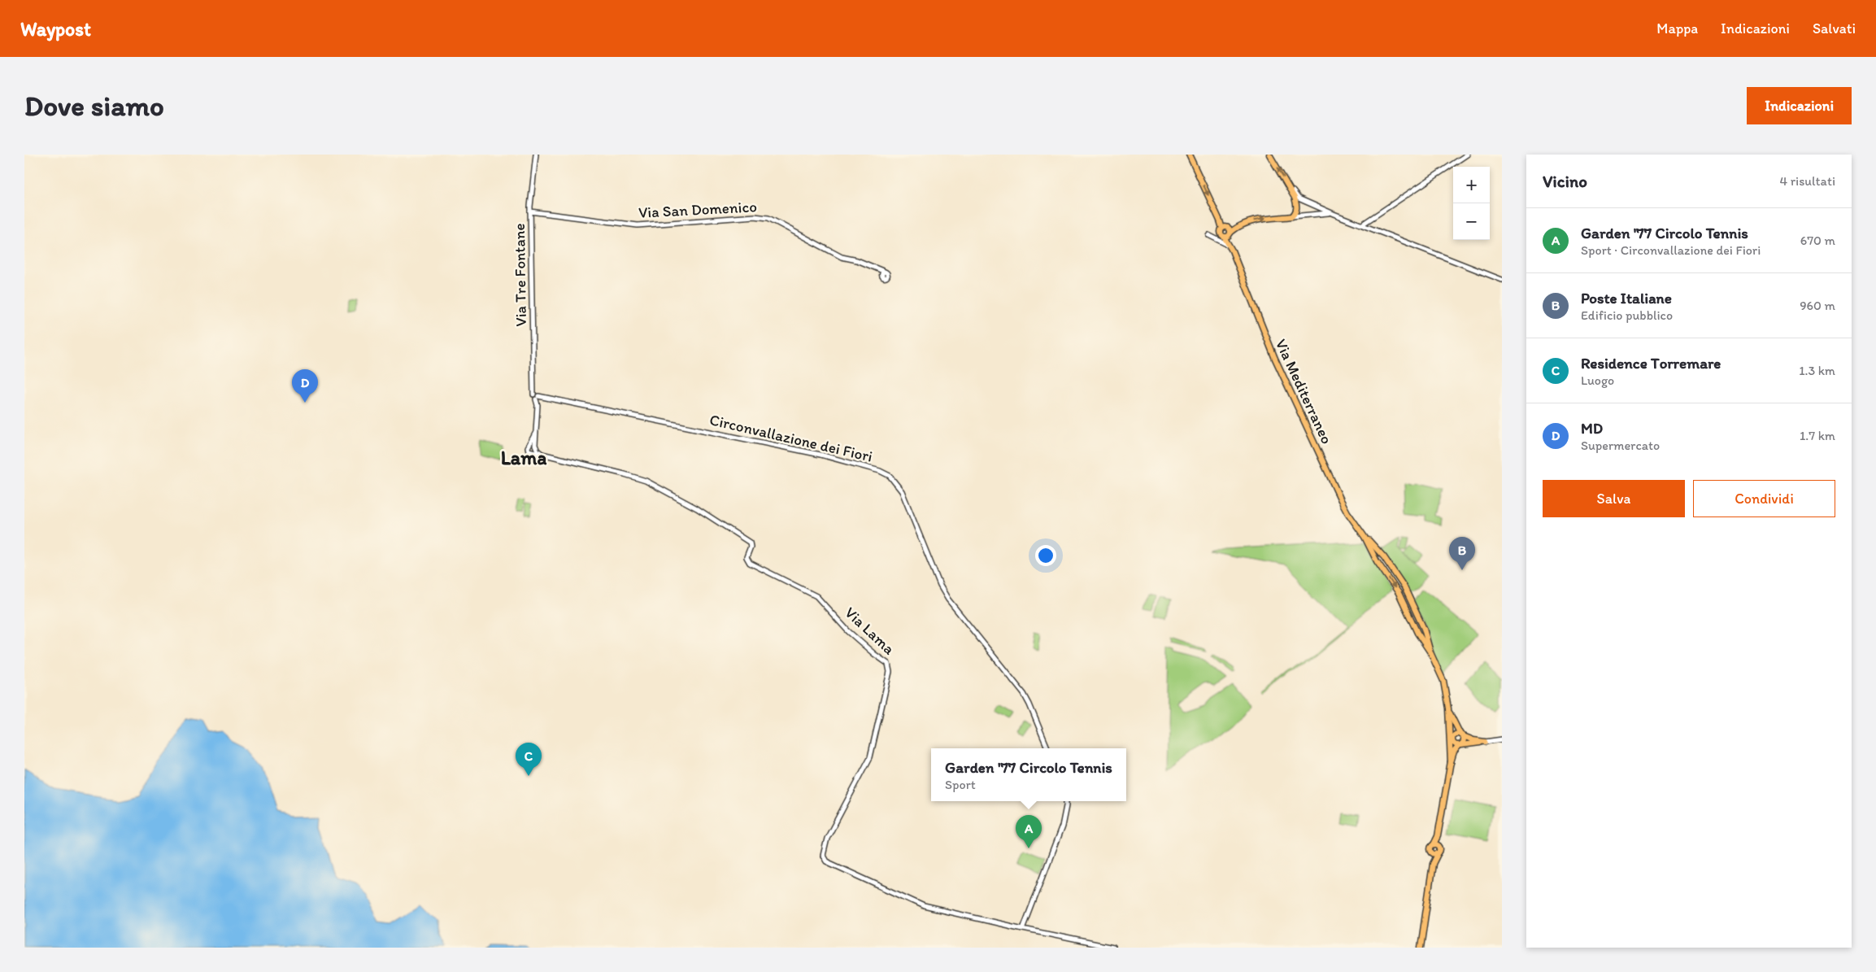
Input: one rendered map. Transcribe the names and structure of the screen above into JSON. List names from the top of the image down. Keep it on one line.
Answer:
{"streets":{"main road":["Via Mediterraneo"],"street":["Via San Domenico","Via Tre Fontane","Circonvallazione dei Fiori","Via Lama"]},"crossings":[["Via San Domenico","Via Tre Fontane"],["Via Tre Fontane","Circonvallazione dei Fiori"]],"districts":["Lama"],"page":{"header":"Waypost","nav":["Mappa","Indicazioni","Salvati"],"buttons":["Indicazioni",["Salva","Condividi"]],"title":"Dove siamo","heading":["Vicino","4 risultati"],"map_buttons":["+","−"],"list":[{"mark":"A","name":"Garden '77 Circolo Tennis","note":"Sport · Circonvallazione dei Fiori","value":"670 m"},{"mark":"B","name":"Poste Italiane","note":"Edificio pubblico","value":"960 m"},{"mark":"C","name":"Residence Torremare","note":"Luogo","value":"1.3 km"},{"mark":"D","name":"MD","note":"Supermercato","value":"1.7 km"}],"pins":["D","B","C","A"],"popup":["Garden '77 Circolo Tennis","Sport"]}}
